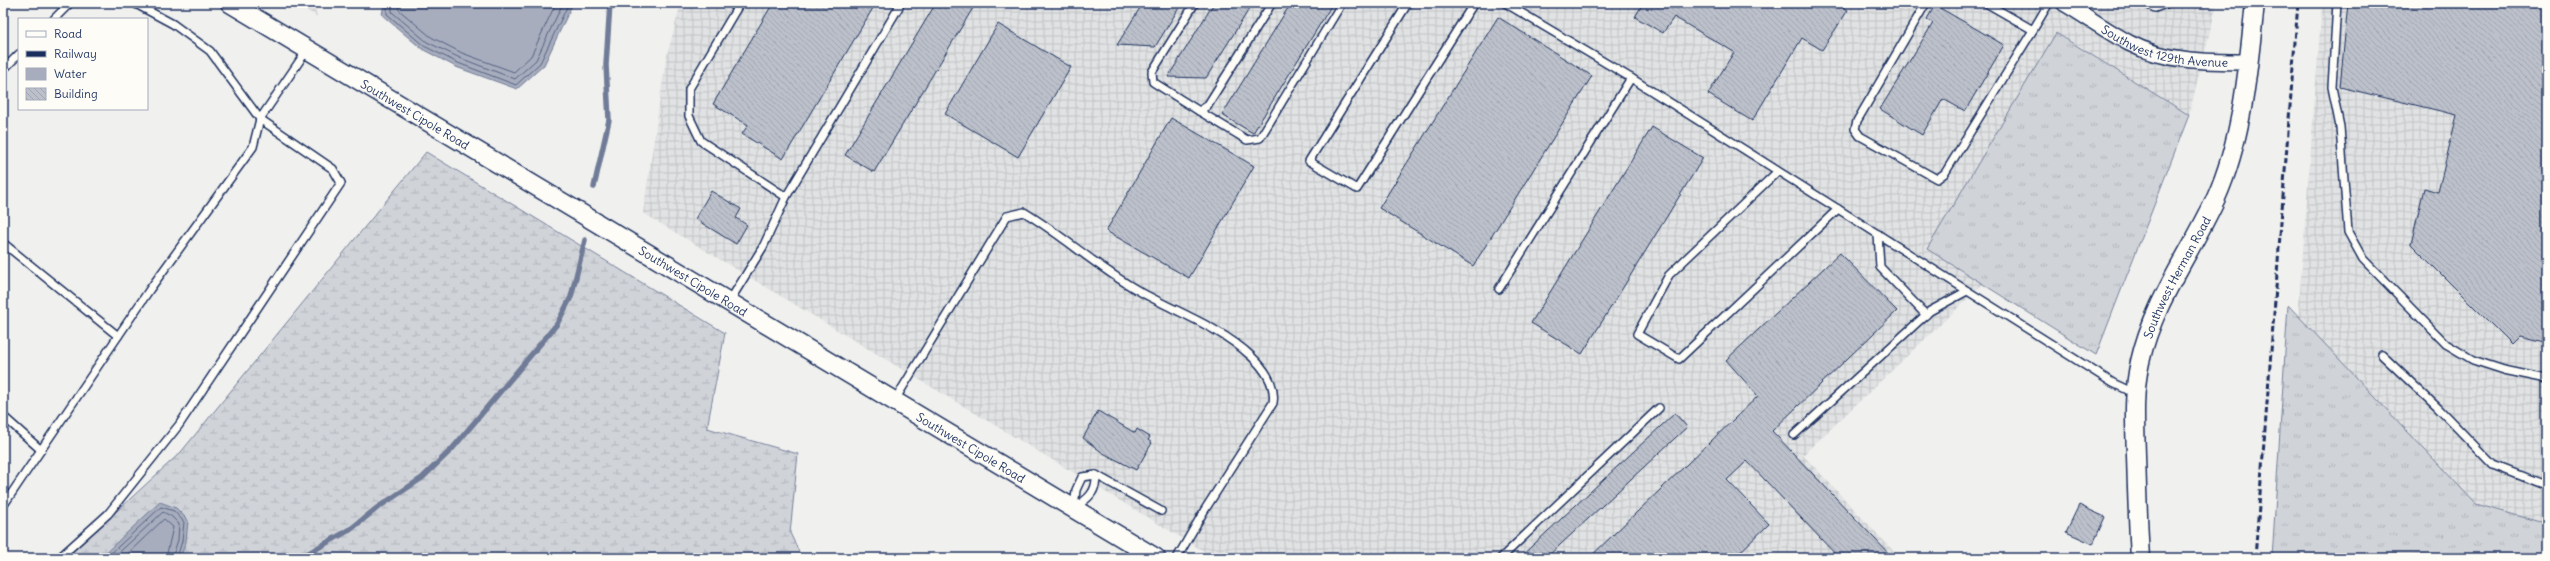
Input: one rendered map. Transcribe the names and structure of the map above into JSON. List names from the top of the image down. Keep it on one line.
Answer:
{"streets":{"street":["Southwest 129th Avenue","Southwest Cipole Road","Southwest Herman Road"]},"crossings":[["Southwest 129th Avenue","Southwest Herman Road"]],"legend":["Road","Railway","Water","Building"]}
